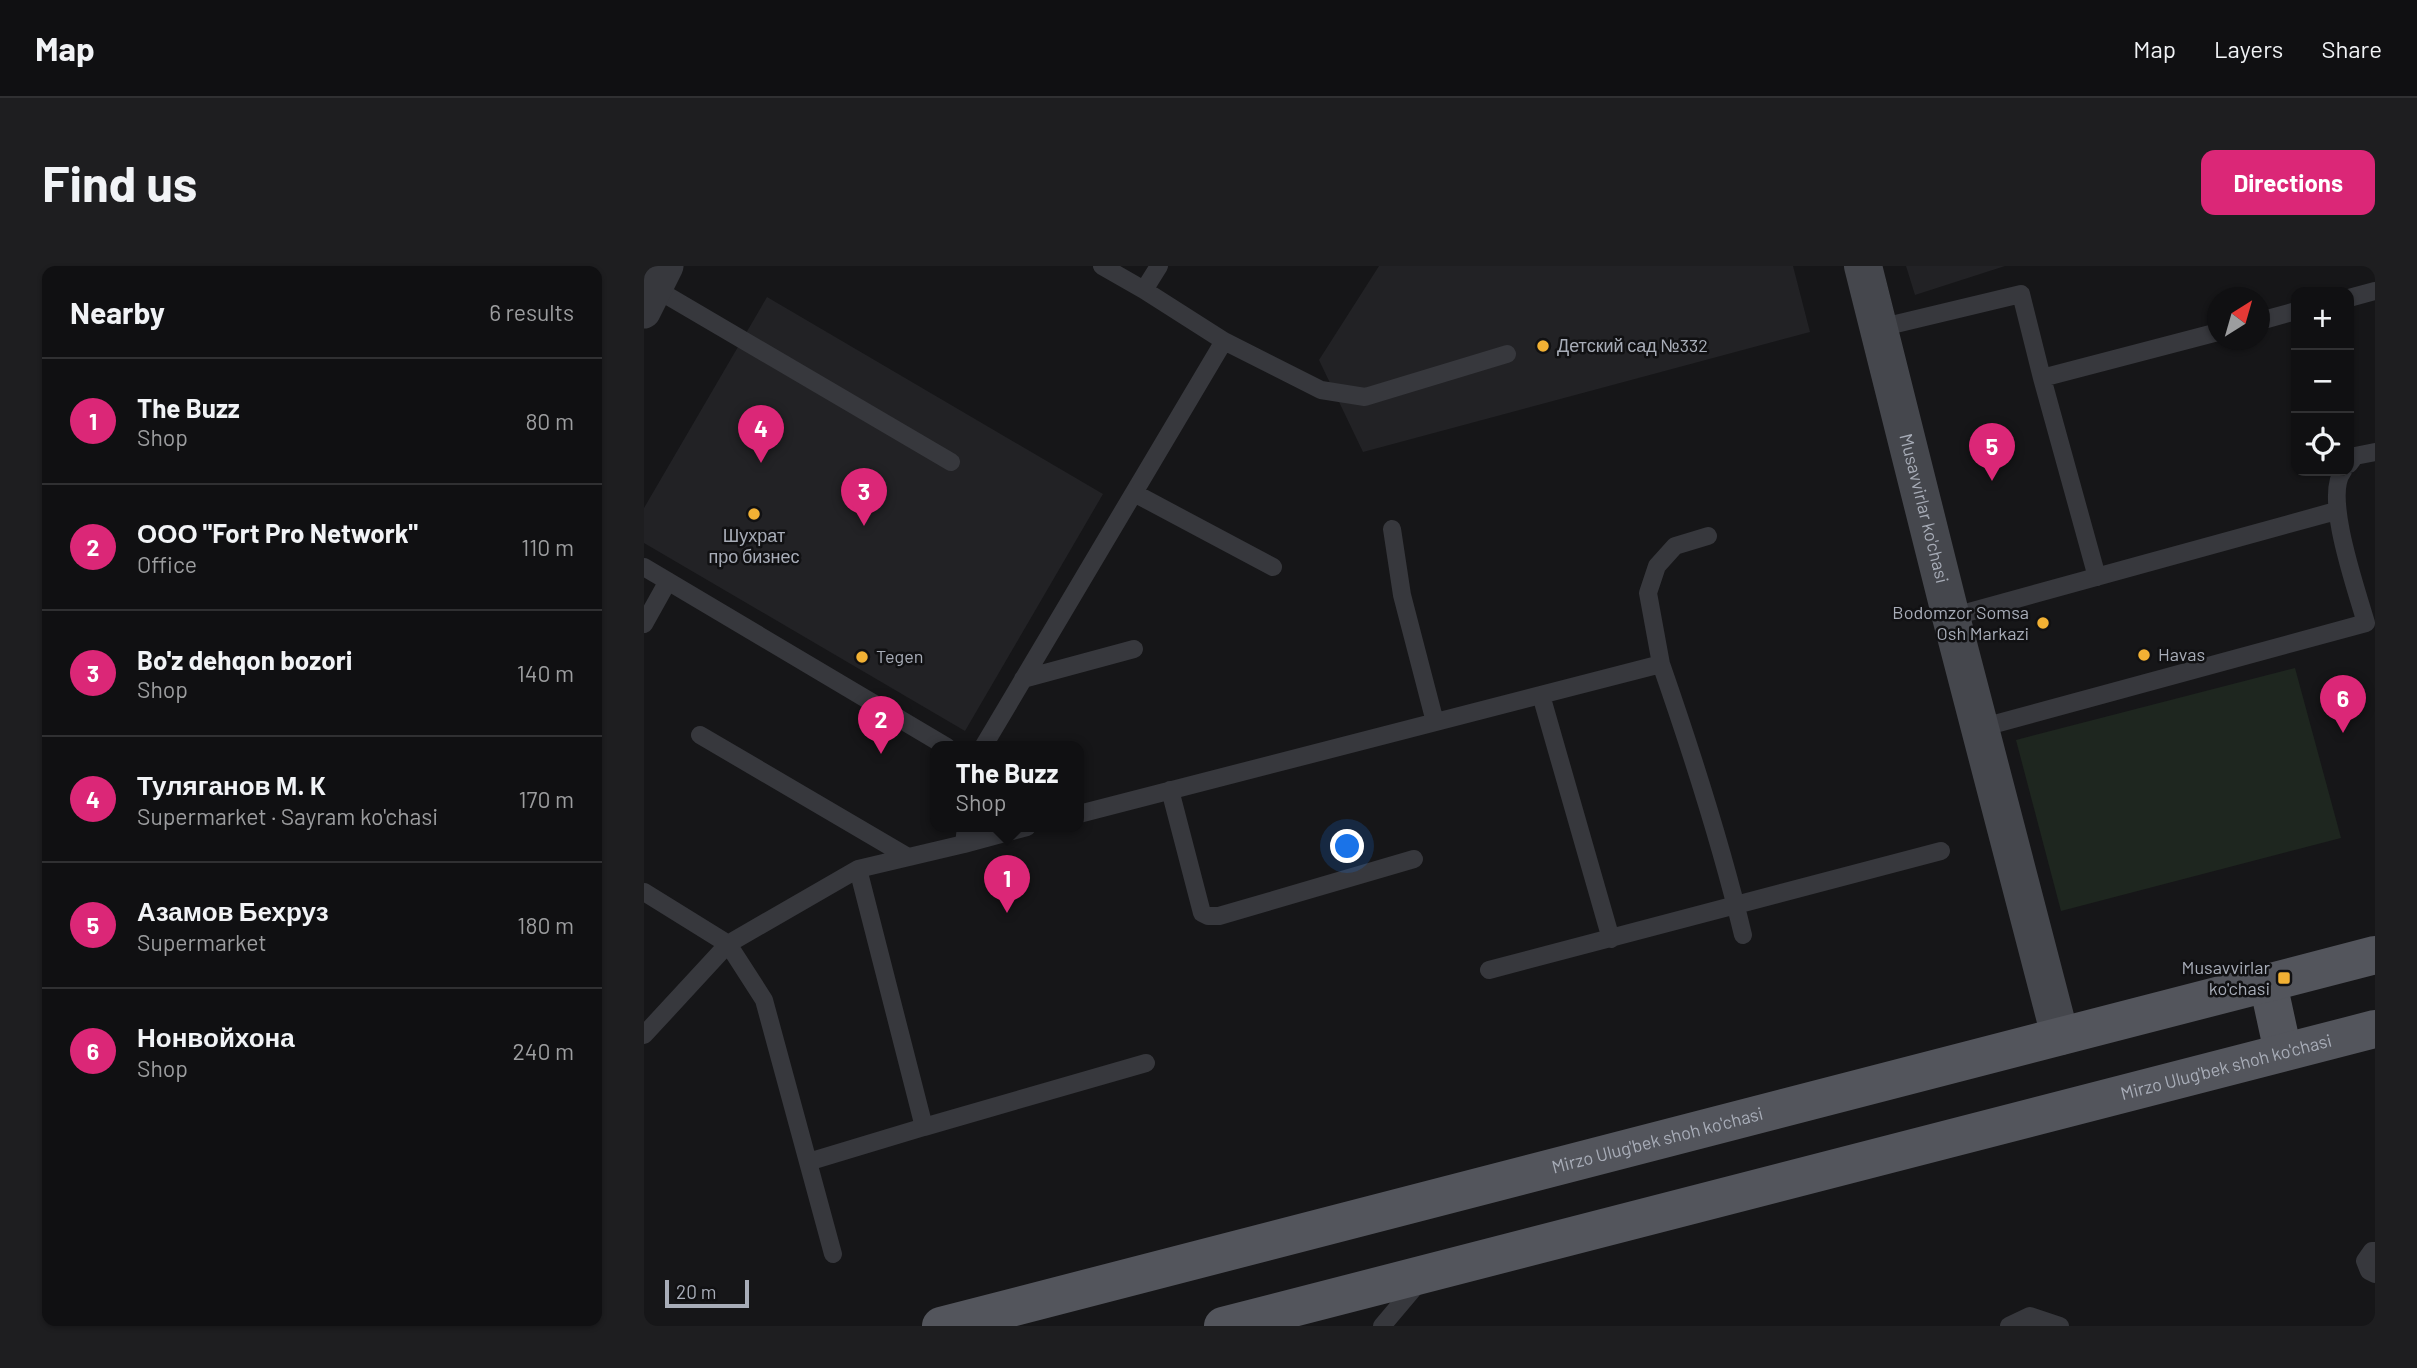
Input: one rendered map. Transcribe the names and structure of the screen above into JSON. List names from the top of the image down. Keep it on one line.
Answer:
{"streets":{"main road":["Mirzo Ulug'bek shoh ko'chasi"],"street":["Musavvirlar ko'chasi"]},"crossings":[["Musavvirlar ko'chasi","Mirzo Ulug'bek shoh ko'chasi"]],"places":{"other":["Детский сад №332","Шухрат про бизнес","Bodomzor Somsa Osh Markazi","Havas","Tegen"],"transit":["Musavvirlar ko'chasi"]},"scale_bar":"20 m","north":"top right","page":{"header":"Map","nav":["Map","Layers","Share"],"buttons":"Directions","title":"Find us","heading":["Nearby","6 results"],"map_buttons":["+","−"],"list":[{"mark":"1","name":"The Buzz","note":"Shop","value":"80 m"},{"mark":"2","name":"ООО \"Fort Pro Network\"","note":"Office","value":"110 m"},{"mark":"3","name":"Bo'z dehqon bozori","note":"Shop","value":"140 m"},{"mark":"4","name":"Туляганов М. К","note":"Supermarket · Sayram ko'chasi","value":"170 m"},{"mark":"5","name":"Азамов Бехруз","note":"Supermarket","value":"180 m"},{"mark":"6","name":"Нонвойхона","note":"Shop","value":"240 m"}],"pins":["4","5","3","6","2","1"],"popup":["The Buzz","Shop"],"scale":"20 m"}}
